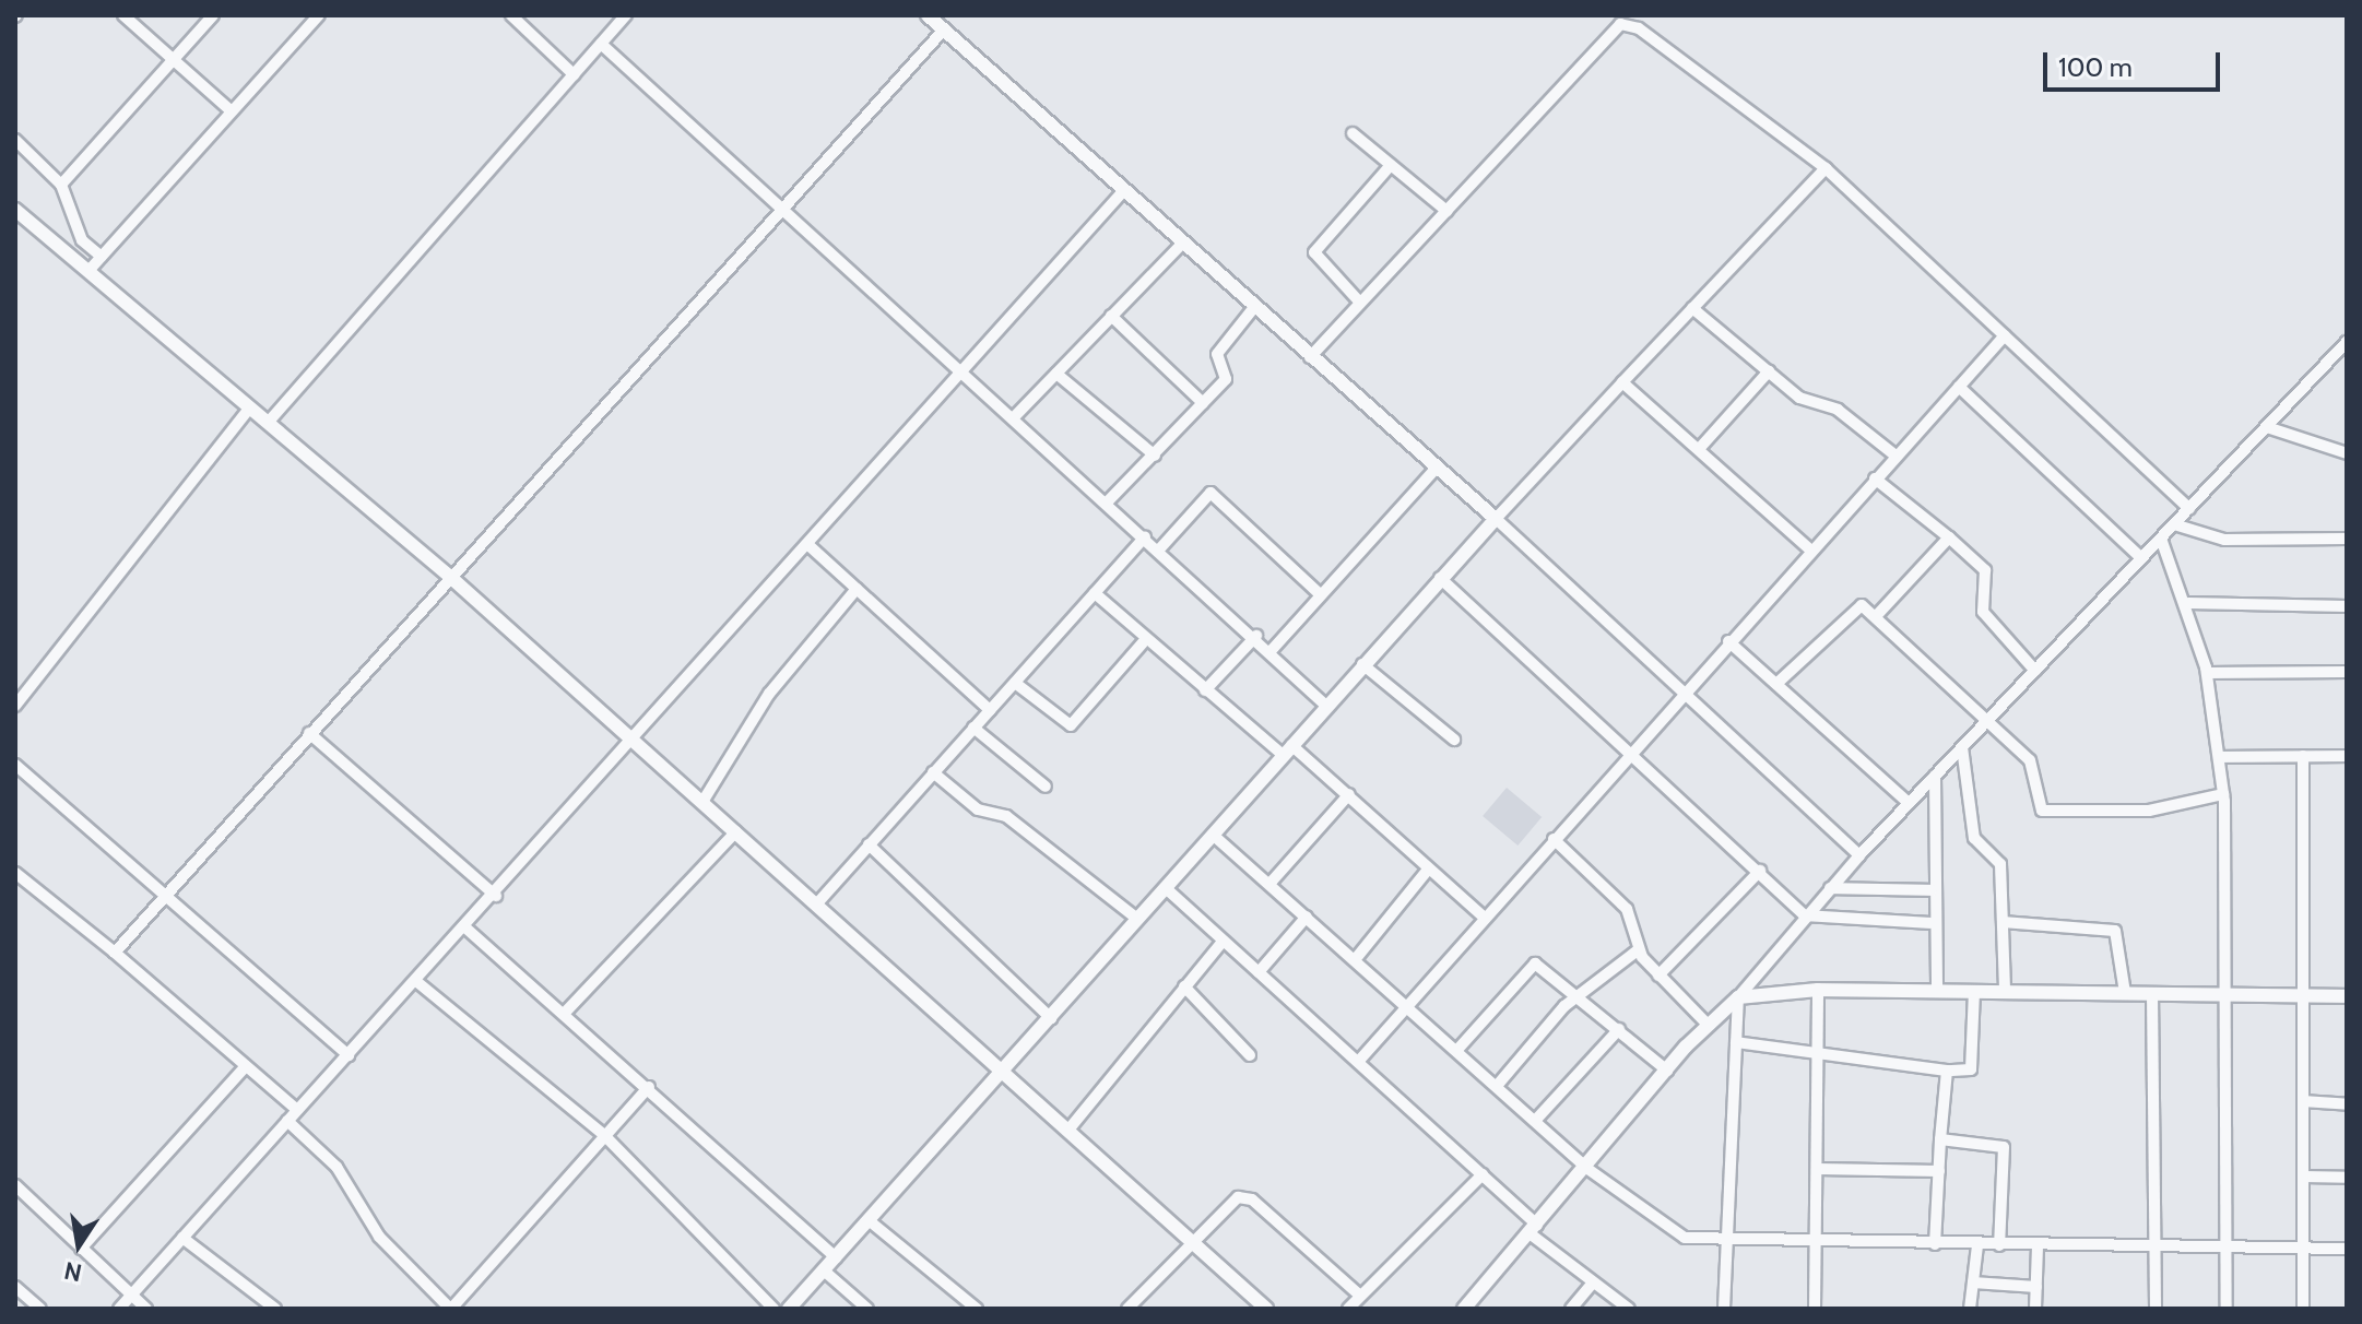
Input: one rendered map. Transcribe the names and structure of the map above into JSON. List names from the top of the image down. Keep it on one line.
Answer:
{"scale_bar":"100 m","north":"bottom"}
